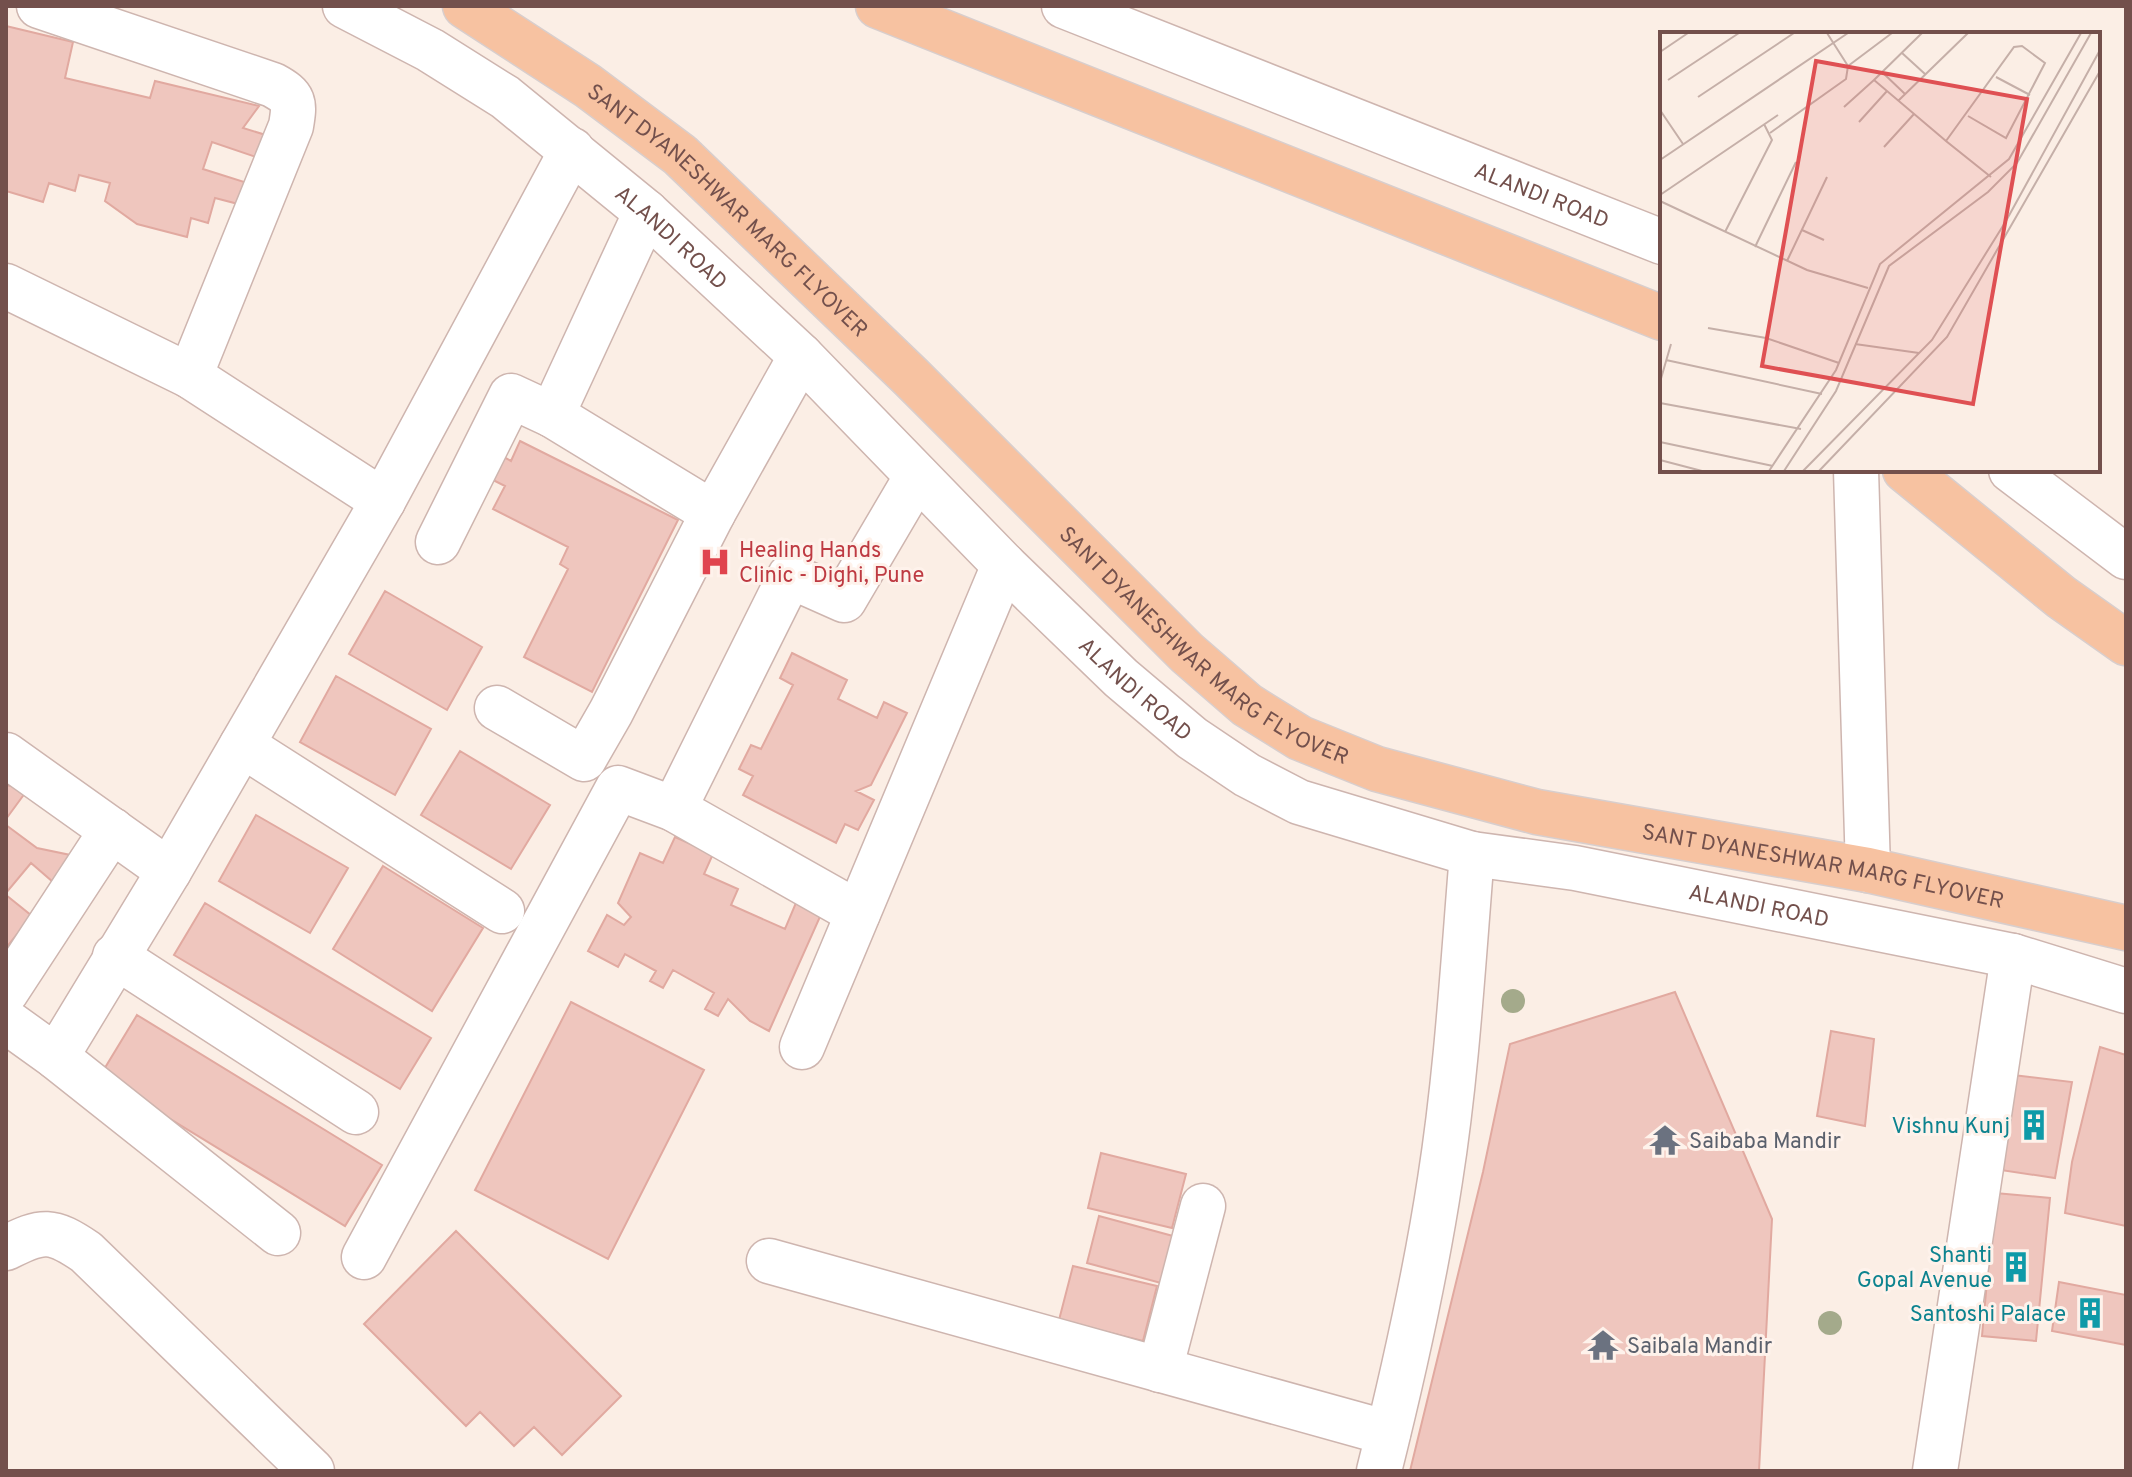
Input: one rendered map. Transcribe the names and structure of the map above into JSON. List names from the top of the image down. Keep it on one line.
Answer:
{"streets":{"main road":["SANT DYANESHWAR MARG FLYOVER"],"street":["ALANDI ROAD"]},"places":{"hospital":["Healing Hands Clinic - Dighi, Pune"],"building":["Vishnu Kunj","Shanti Gopal Avenue","Santoshi Palace"],"temple":["Saibaba Mandir","Saibala Mandir"]}}
